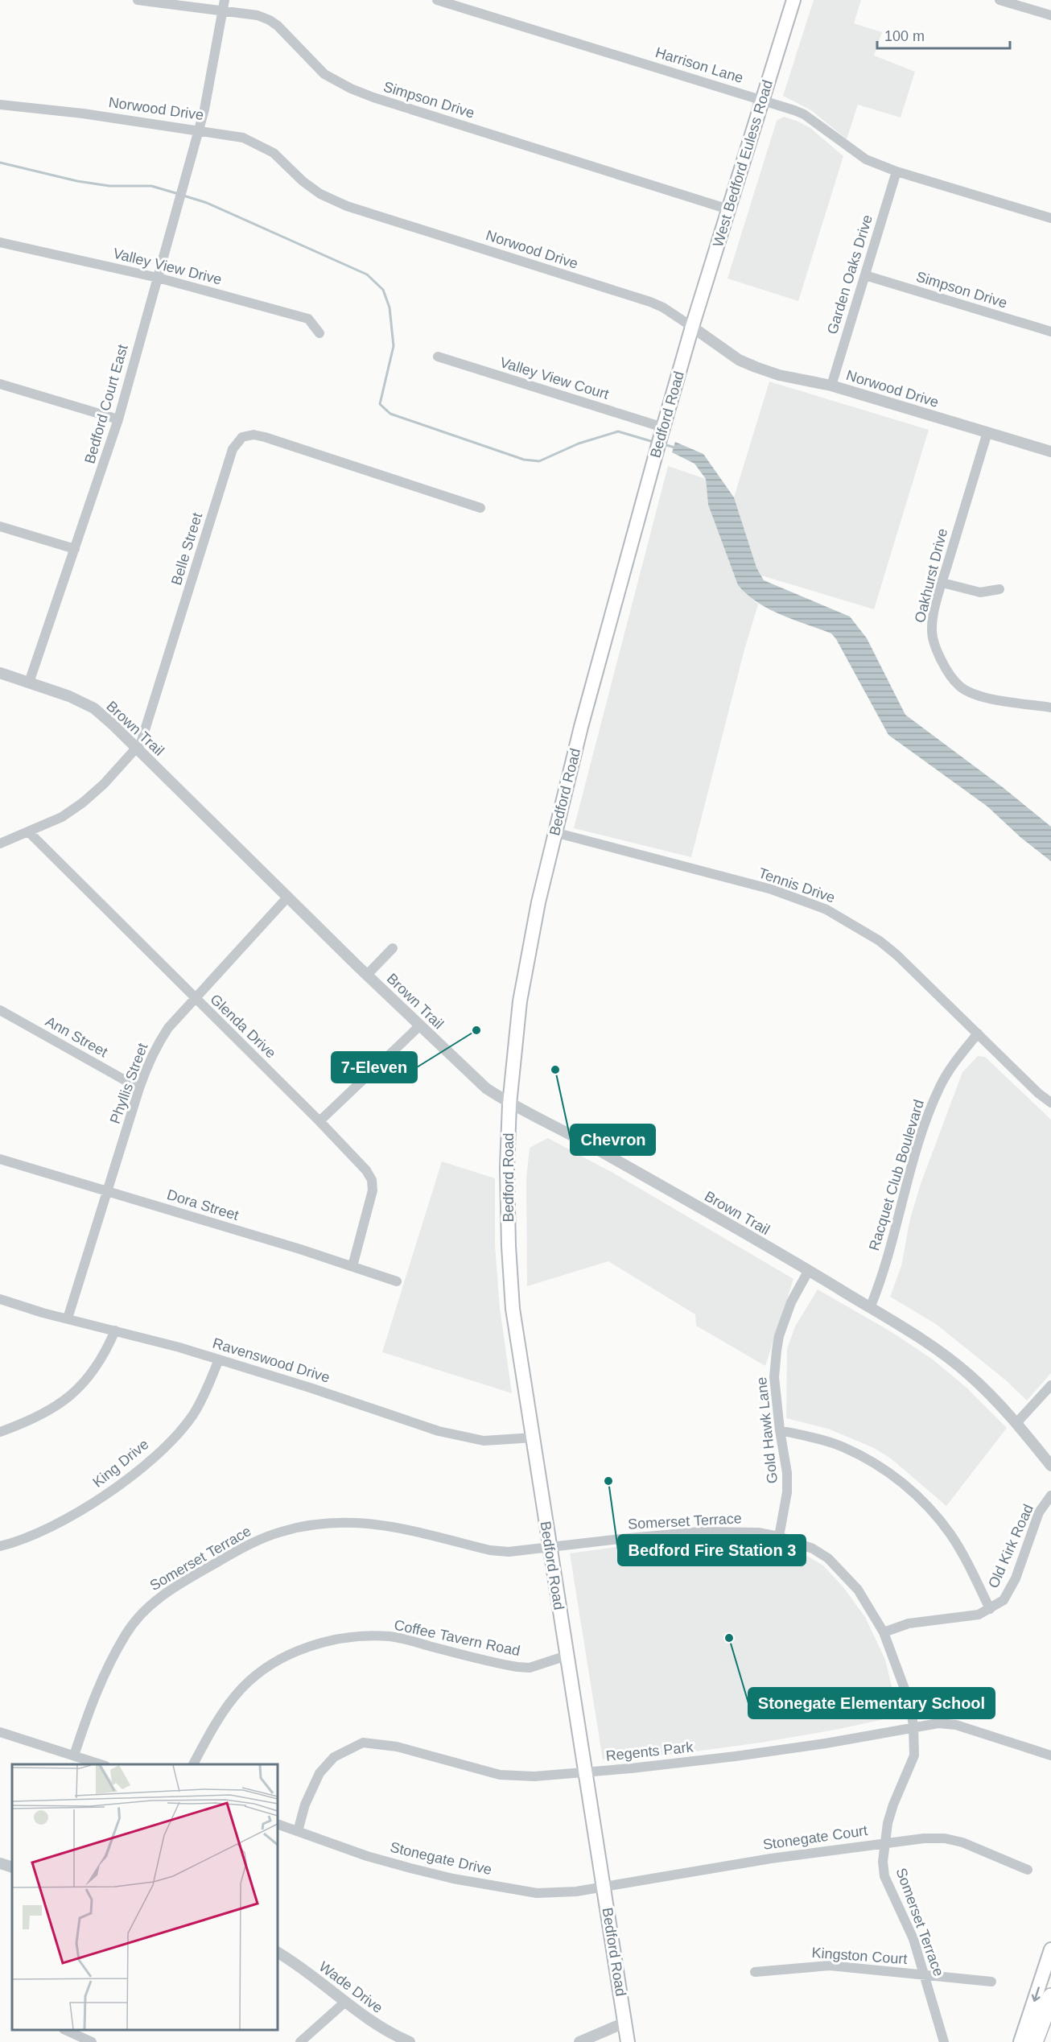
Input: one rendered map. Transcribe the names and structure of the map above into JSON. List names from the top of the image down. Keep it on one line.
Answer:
{"streets":{"main road":["West Bedford Euless Road","Bedford Road"],"street":["Harrison Lane","Simpson Drive","Norwood Drive","Valley View Drive","Garden Oaks Drive","Valley View Court","Bedford Court East","Belle Street","Oakhurst Drive","Brown Trail","Tennis Drive","Glenda Drive","Ann Street","Phyllis Street","Racquet Club Boulevard","Dora Street","Ravenswood Drive","Gold Hawk Lane","King Drive","Somerset Terrace","Old Kirk Road","Coffee Tavern Road","Regents Park","Stonegate Court","Stonegate Drive","Kingston Court","Wade Drive"]},"crossings":[["Harrison Lane","West Bedford Euless Road"],["Harrison Lane","Garden Oaks Drive"],["Simpson Drive","West Bedford Euless Road"],["Simpson Drive","Garden Oaks Drive"],["Simpson Drive","Bedford Court East"],["Norwood Drive","West Bedford Euless Road"],["Norwood Drive","Garden Oaks Drive"],["Norwood Drive","Bedford Court East"],["Norwood Drive","Bedford Road"],["Norwood Drive","Oakhurst Drive"],["West Bedford Euless Road","Bedford Road"],["Valley View Drive","Bedford Court East"],["Valley View Court","Bedford Road"],["Bedford Court East","Brown Trail"],["Bedford Road","Brown Trail"],["Bedford Road","Tennis Drive"],["Bedford Road","Ravenswood Drive"],["Bedford Road","Somerset Terrace"],["Bedford Road","Coffee Tavern Road"],["Bedford Road","Regents Park"],["Bedford Road","Stonegate Court"],["Bedford Road","Stonegate Drive"],["Belle Street","Brown Trail"],["Belle Street","Glenda Drive"],["Brown Trail","Phyllis Street"],["Brown Trail","Racquet Club Boulevard"],["Brown Trail","Gold Hawk Lane"],["Tennis Drive","Racquet Club Boulevard"],["Glenda Drive","Phyllis Street"],["Glenda Drive","Dora Street"],["Ann Street","Phyllis Street"],["Phyllis Street","Dora Street"],["Phyllis Street","Ravenswood Drive"],["Ravenswood Drive","King Drive"],["Gold Hawk Lane","Somerset Terrace"],["Somerset Terrace","Old Kirk Road"],["Somerset Terrace","Regents Park"],["Somerset Terrace","Stonegate Court"],["Somerset Terrace","Kingston Court"],["Regents Park","Stonegate Drive"],["Stonegate Court","Stonegate Drive"]],"places":["7-Eleven","Chevron","Bedford Fire Station 3","Stonegate Elementary School"],"scale_bar":"100 m"}
